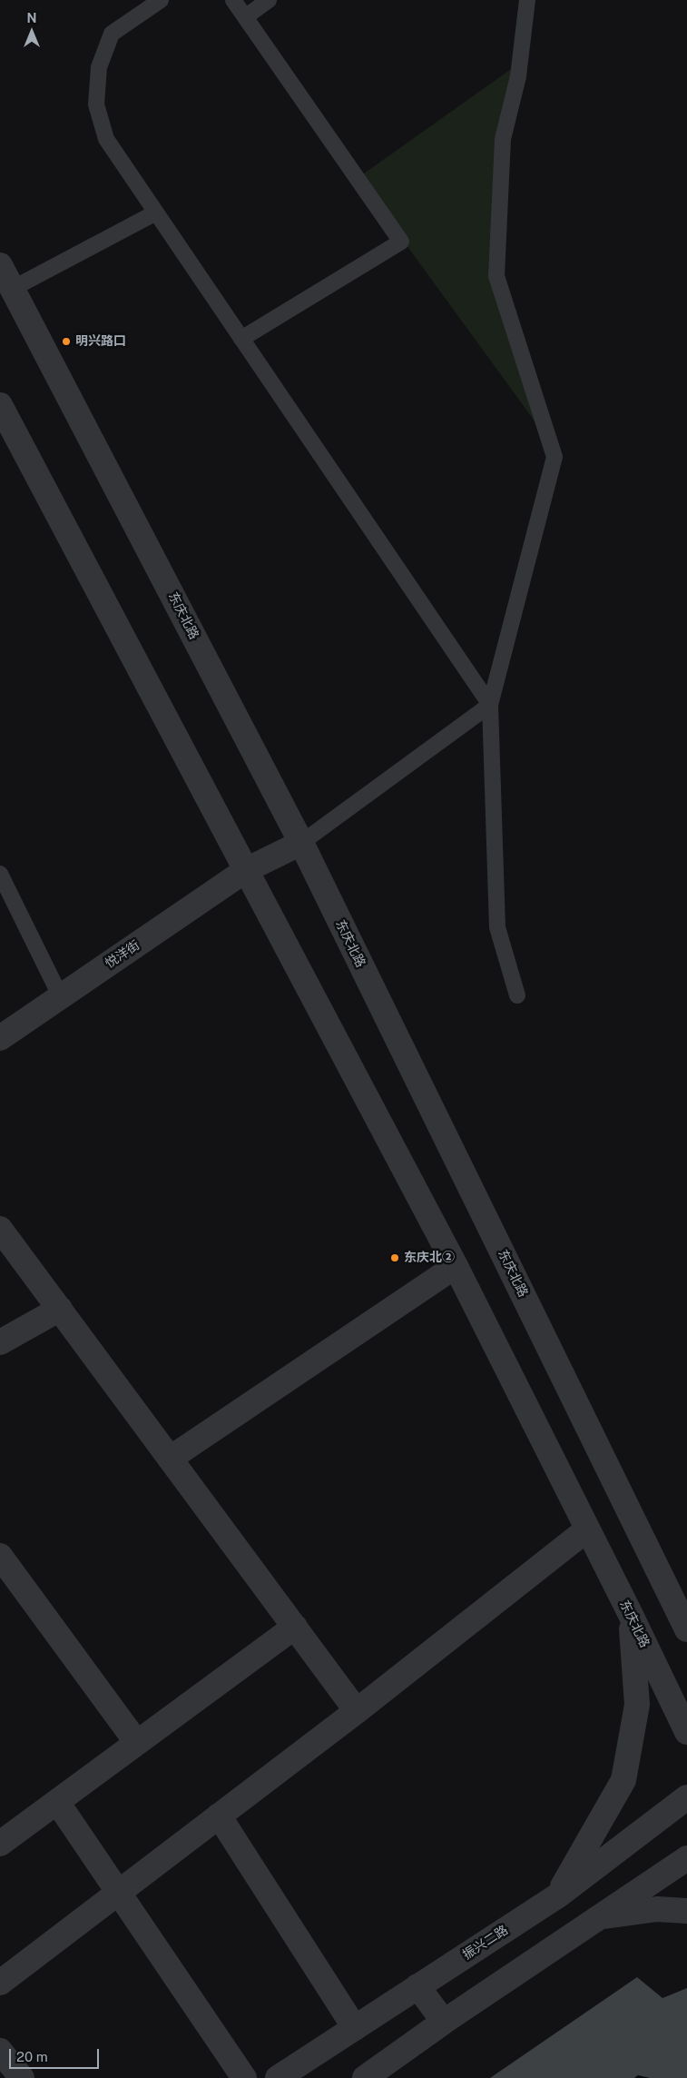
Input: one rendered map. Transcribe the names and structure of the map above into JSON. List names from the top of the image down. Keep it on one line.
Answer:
{"streets":{"street":["东庆北路","悦洋街","振兴二路"]},"crossings":[["东庆北路","悦洋街"]],"places":["明兴路口","东庆北②"],"scale_bar":"20 m","north":"top"}
